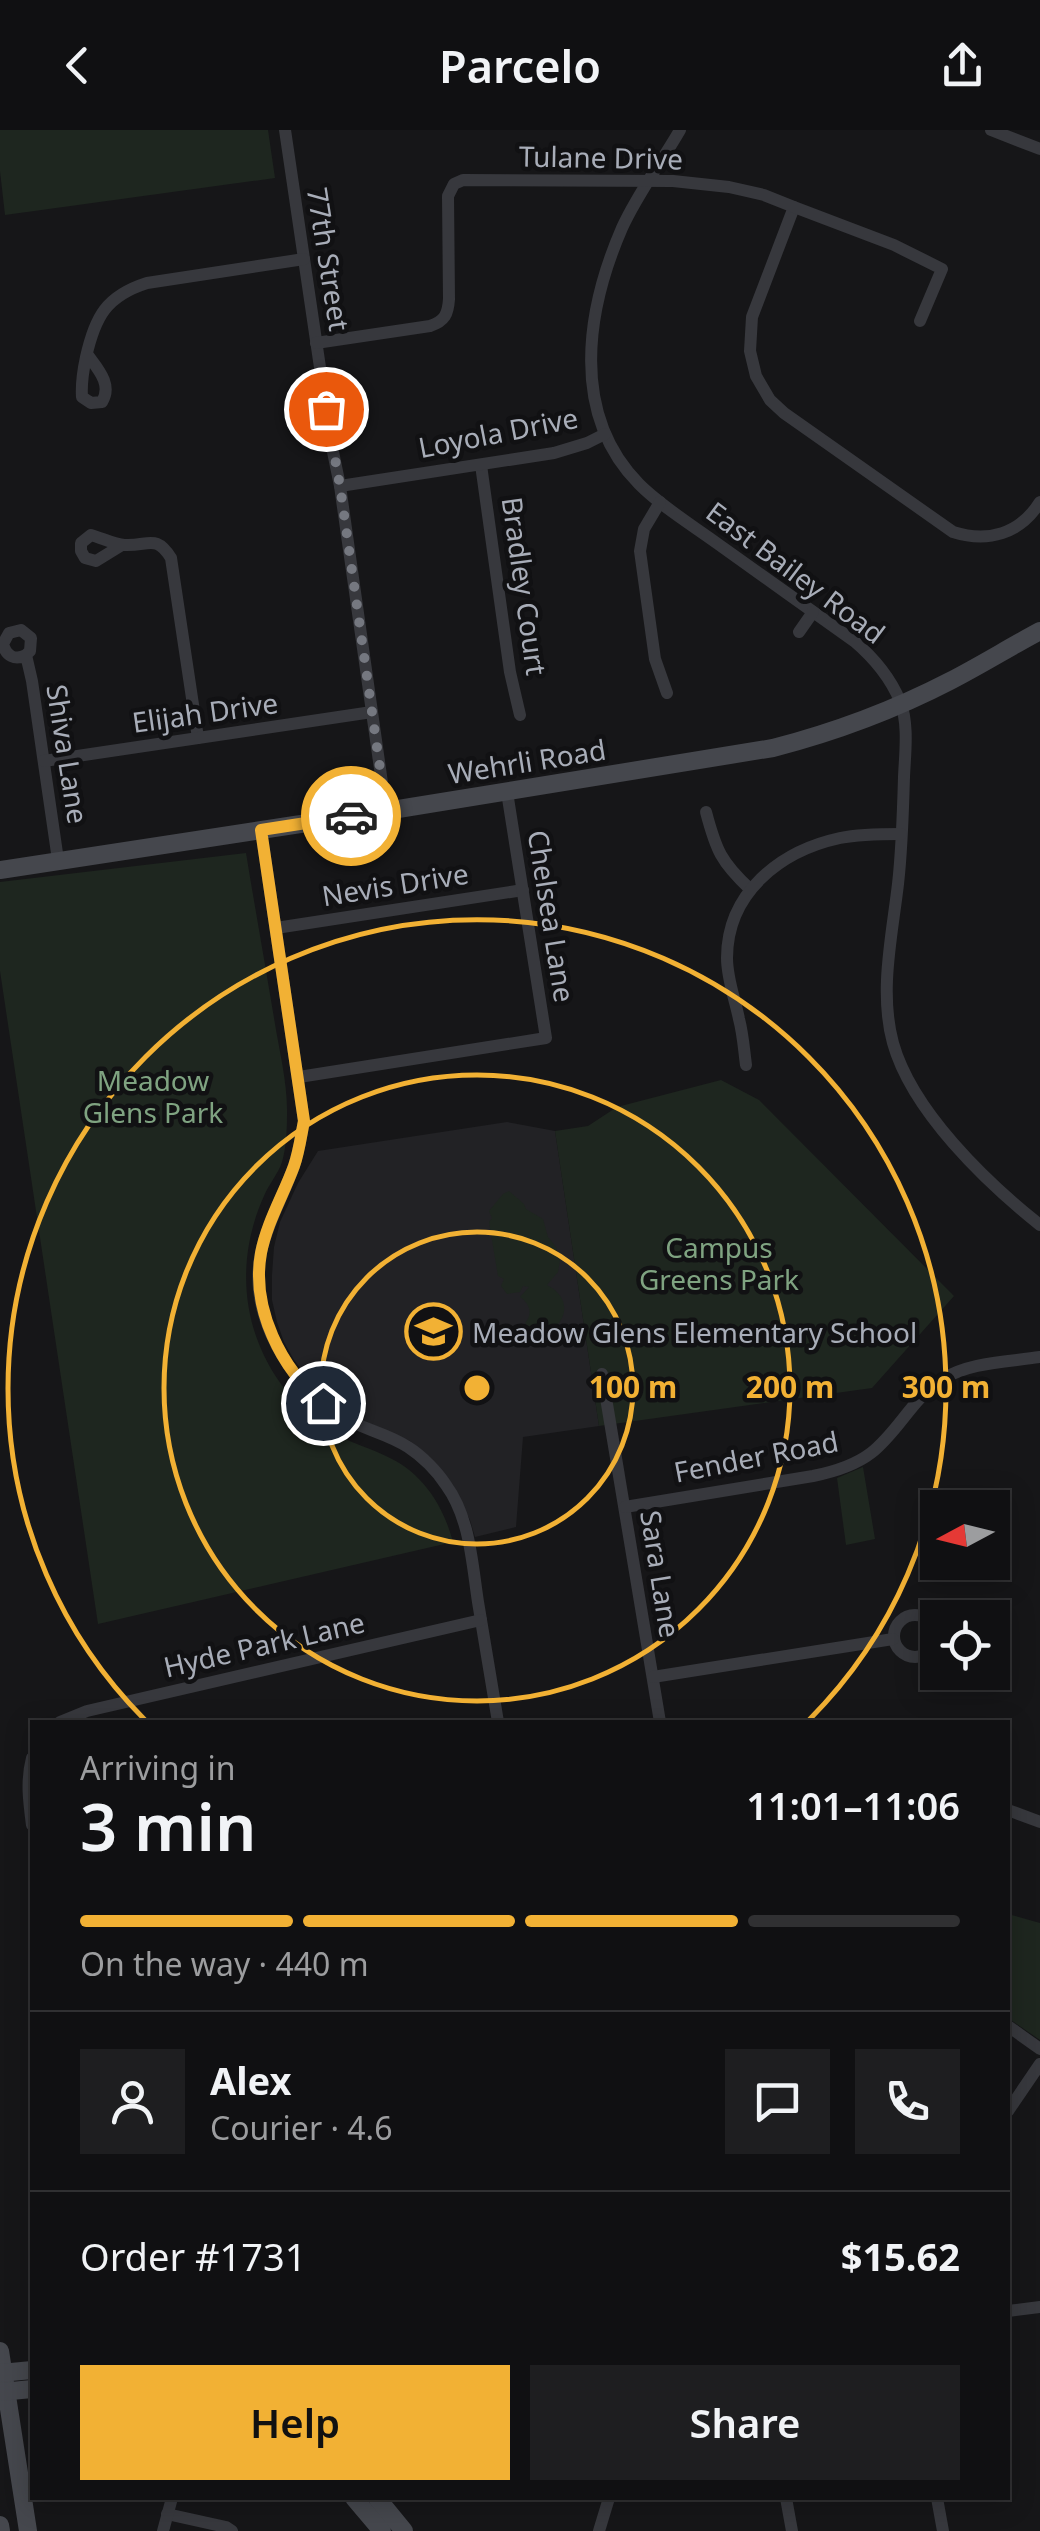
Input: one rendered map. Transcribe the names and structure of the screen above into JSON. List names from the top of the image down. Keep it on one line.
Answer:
{"streets":{"street":["Tulane Drive","77th Street","Loyola Drive","East Bailey Road","Bradley Court","Elijah Drive","Shiva Lane","Wehrli Road","Nevis Drive","Chelsea Lane","Fender Road","Sara Lane","Hyde Park Lane"]},"crossings":[["Tulane Drive","77th Street"],["Tulane Drive","East Bailey Road"],["77th Street","Loyola Drive"],["77th Street","Elijah Drive"],["77th Street","Wehrli Road"],["Loyola Drive","East Bailey Road"],["Loyola Drive","Bradley Court"],["East Bailey Road","Wehrli Road"],["Elijah Drive","Shiva Lane"],["Shiva Lane","Wehrli Road"],["Wehrli Road","Chelsea Lane"],["Nevis Drive","Chelsea Lane"],["Fender Road","Sara Lane"]],"parks":["Meadow Glens Park","Campus Greens Park"],"places":{"school or university":["Meadow Glens Elementary School"]},"north":"left","page":{"header":"Parcelo","heading":["3 min","Arriving in","11:01–11:06"],"panel":["Alex","Courier · 4.6","Order #1731","$15.62"],"bar":"On the way · 440 m","buttons":["Help","Share"]},"rings":["100 m","200 m","300 m"]}
